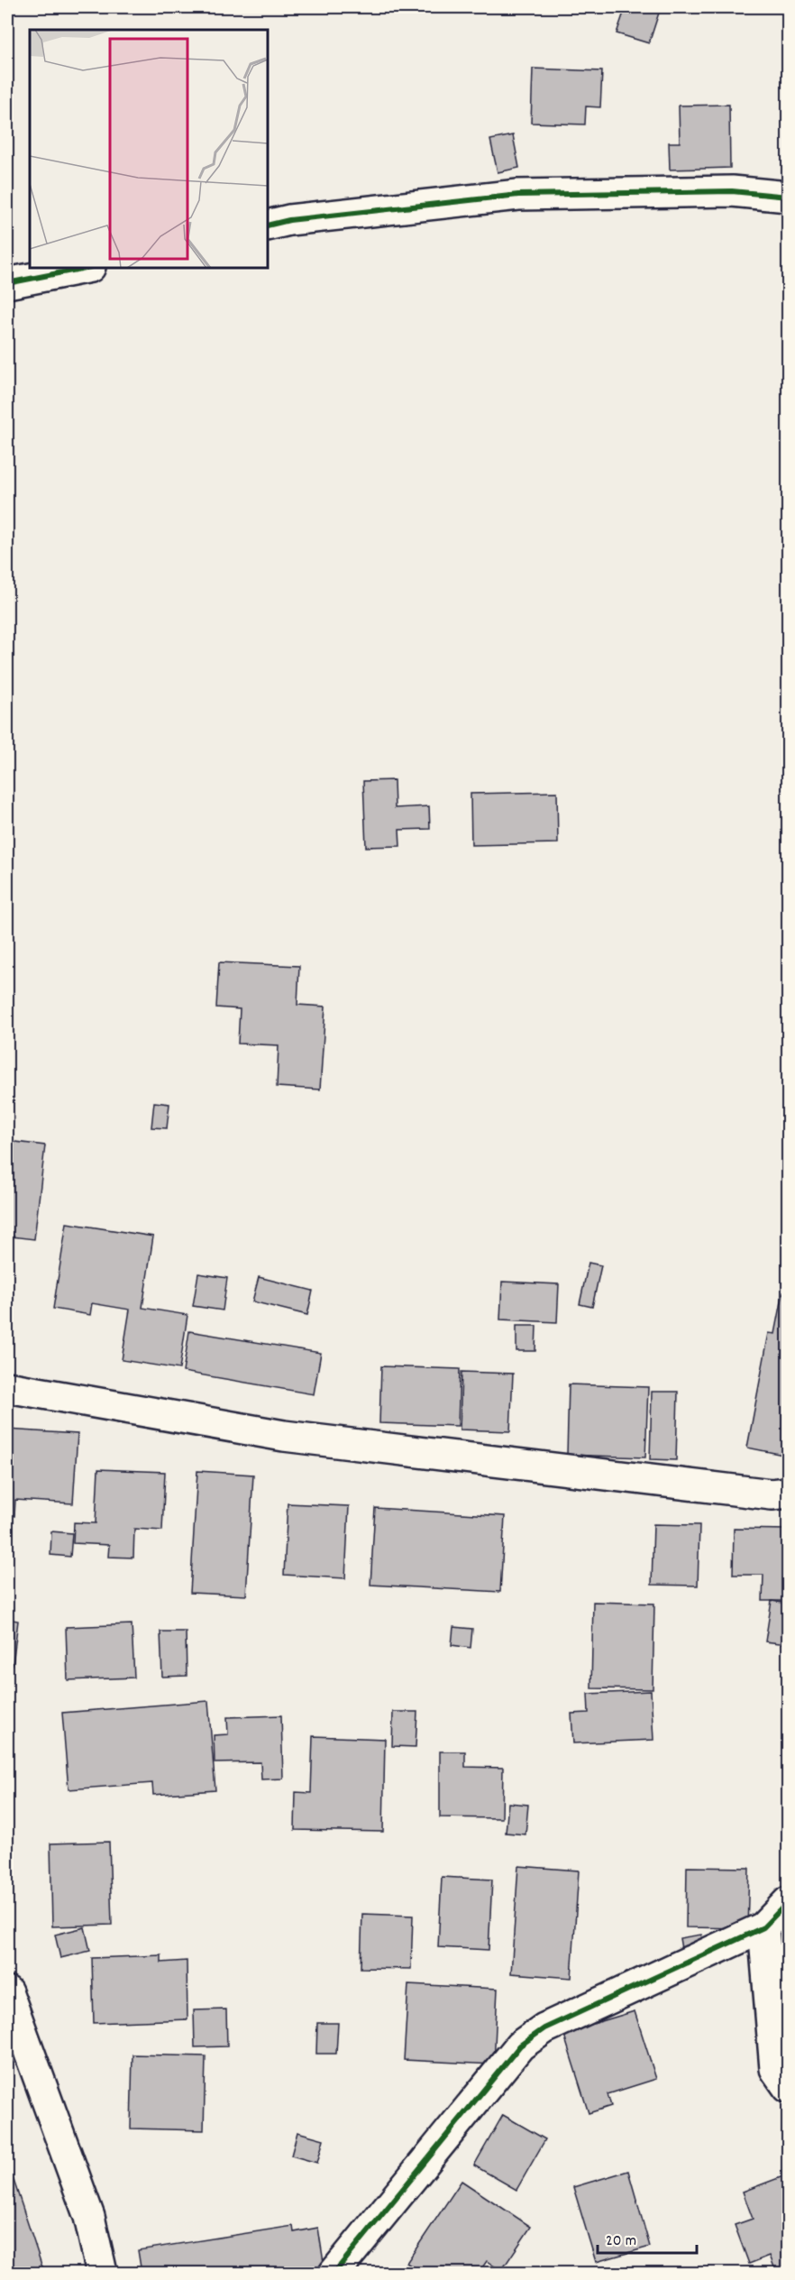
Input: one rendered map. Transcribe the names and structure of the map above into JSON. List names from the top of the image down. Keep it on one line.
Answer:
{"scale_bar":"20 m"}
